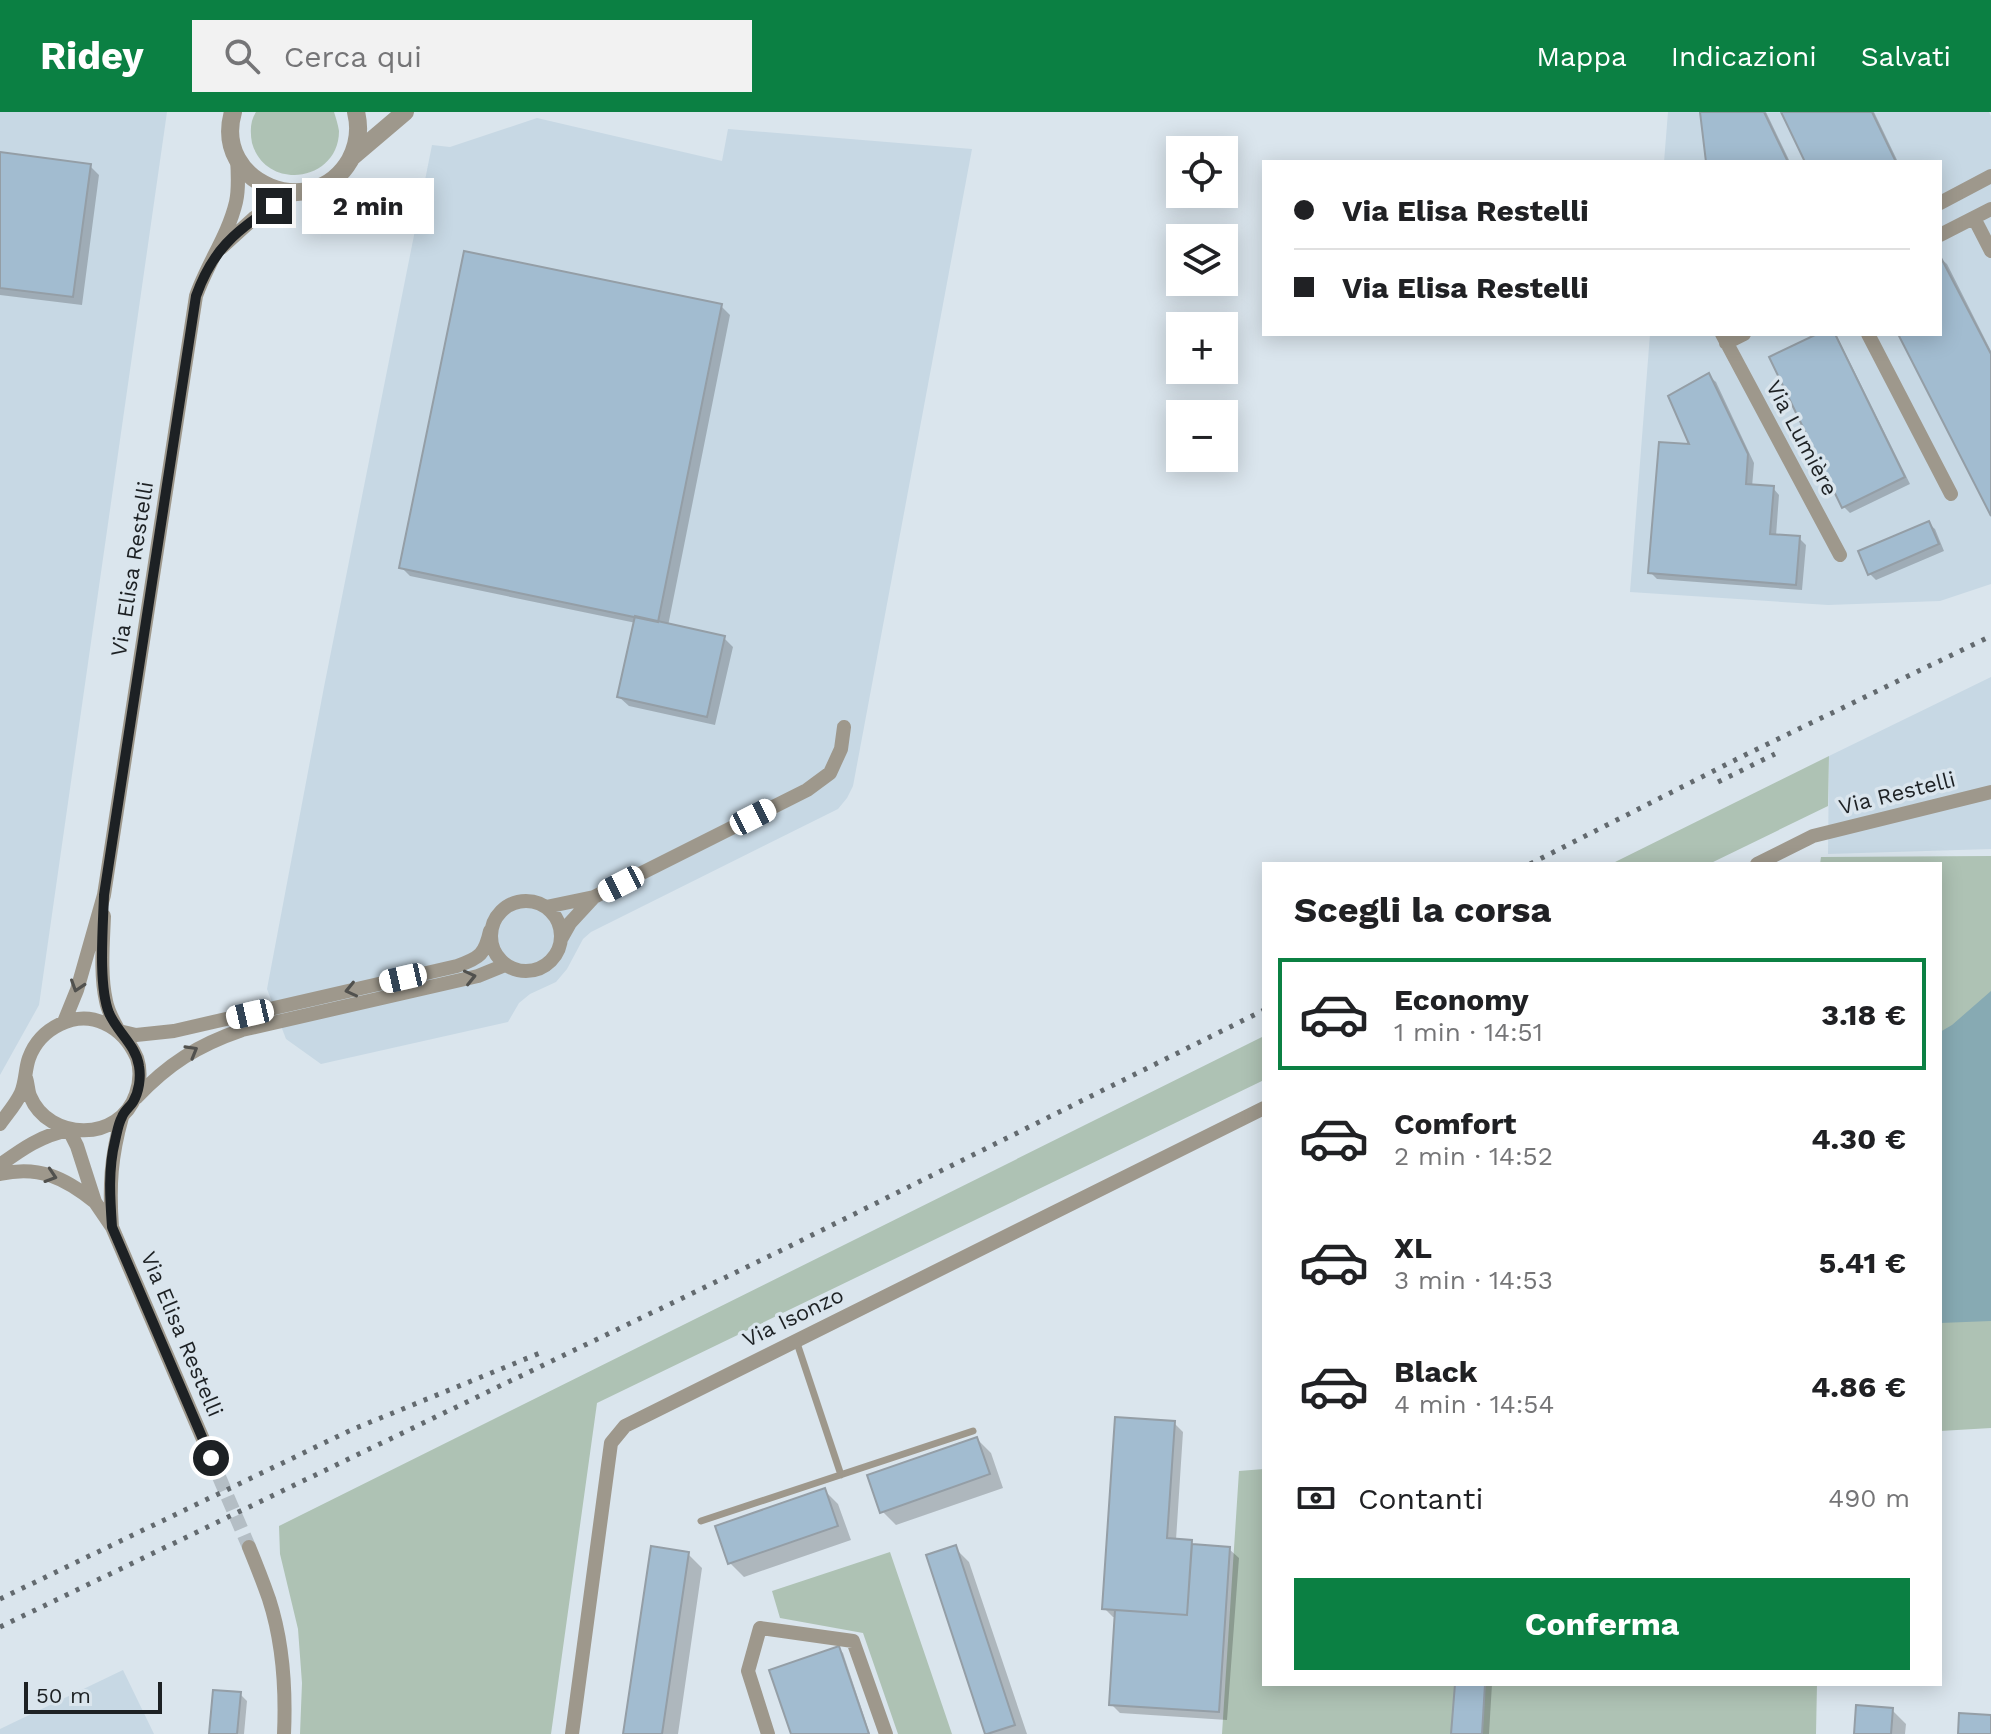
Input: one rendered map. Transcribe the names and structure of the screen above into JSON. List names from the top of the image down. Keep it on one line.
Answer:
{"streets":{"street":["Via Lumière","Via Elisa Restelli","Via Restelli","Via Isonzo"]},"scale_bar":"50 m","page":{"header":"Ridey","search":"Cerca qui","nav":["Mappa","Indicazioni","Salvati"],"map_buttons":["+","−"],"banner":["Via Elisa Restelli","Via Elisa Restelli"],"bubble":"2 min","heading":"Scegli la corsa","list":[{"name":"Economy","note":"1 min · 14:51","value":"3.18 €"},{"name":"Comfort","note":"2 min · 14:52","value":"4.30 €"},{"name":"XL","note":"3 min · 14:53","value":"5.41 €"},{"name":"Black","note":"4 min · 14:54","value":"4.86 €"}],"pay":["Contanti","490 m"],"buttons":"Conferma","scale":"50 m"}}
